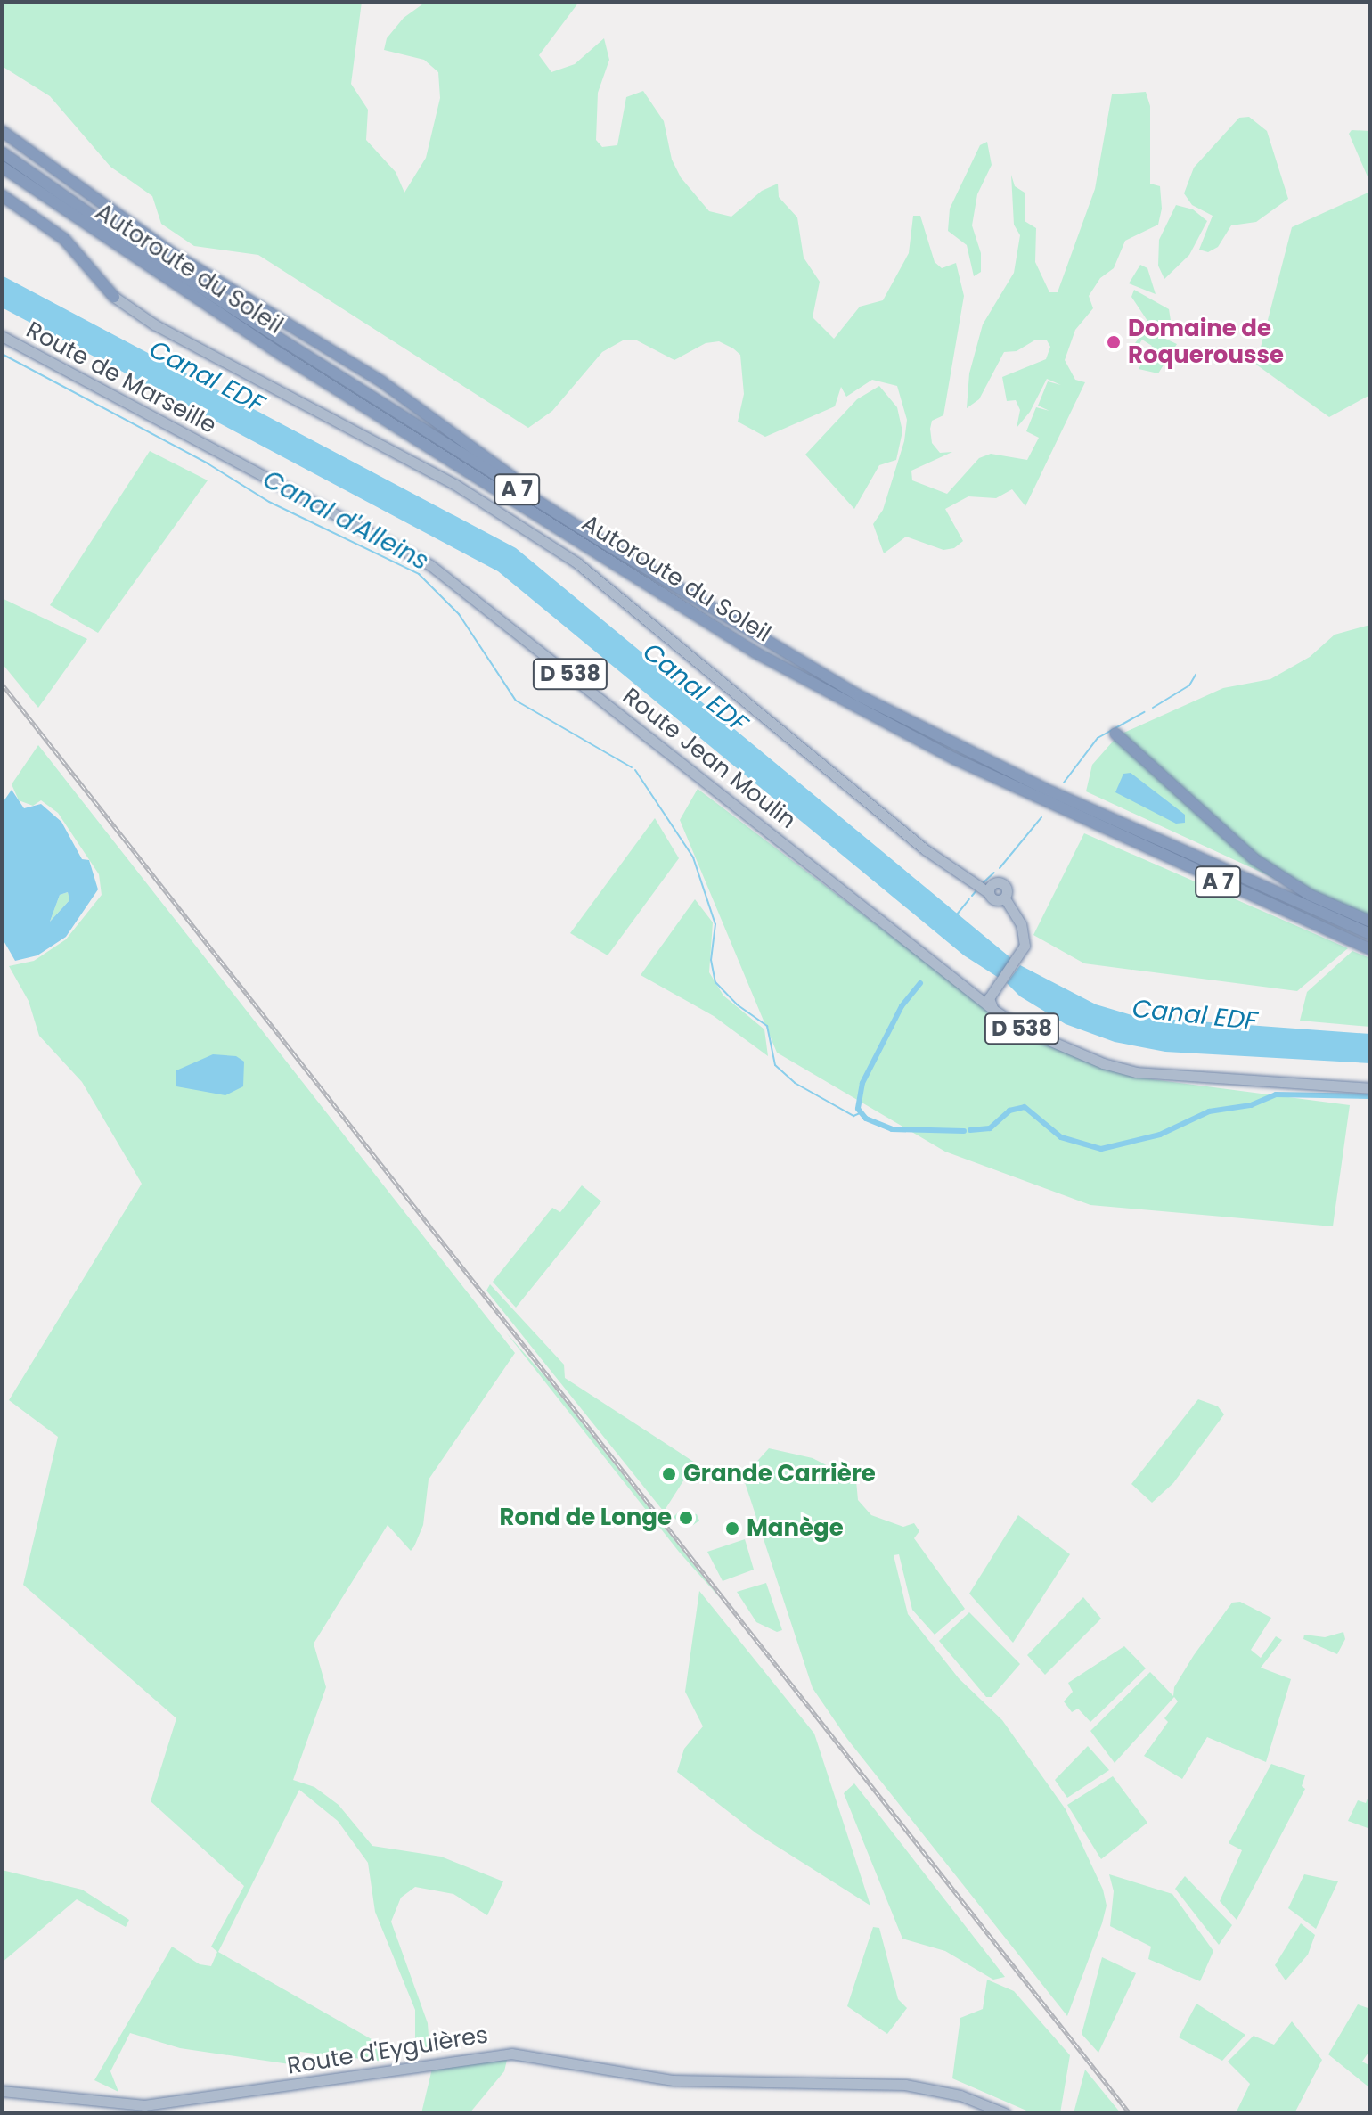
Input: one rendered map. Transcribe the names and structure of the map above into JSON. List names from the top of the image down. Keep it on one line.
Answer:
{"streets":{"highway":["Autoroute du Soleil","A 7"],"main road":["Route de Marseille","D 538","Route Jean Moulin","Route d'Eyguières"]},"crossings":[["Route de Marseille","Route Jean Moulin"],["D 538","Route Jean Moulin"]],"water":["Canal EDF","Canal d'Alleins"],"places":["Domaine de Roquerousse","Grande Carrière","Rond de Longe","Manège"]}
